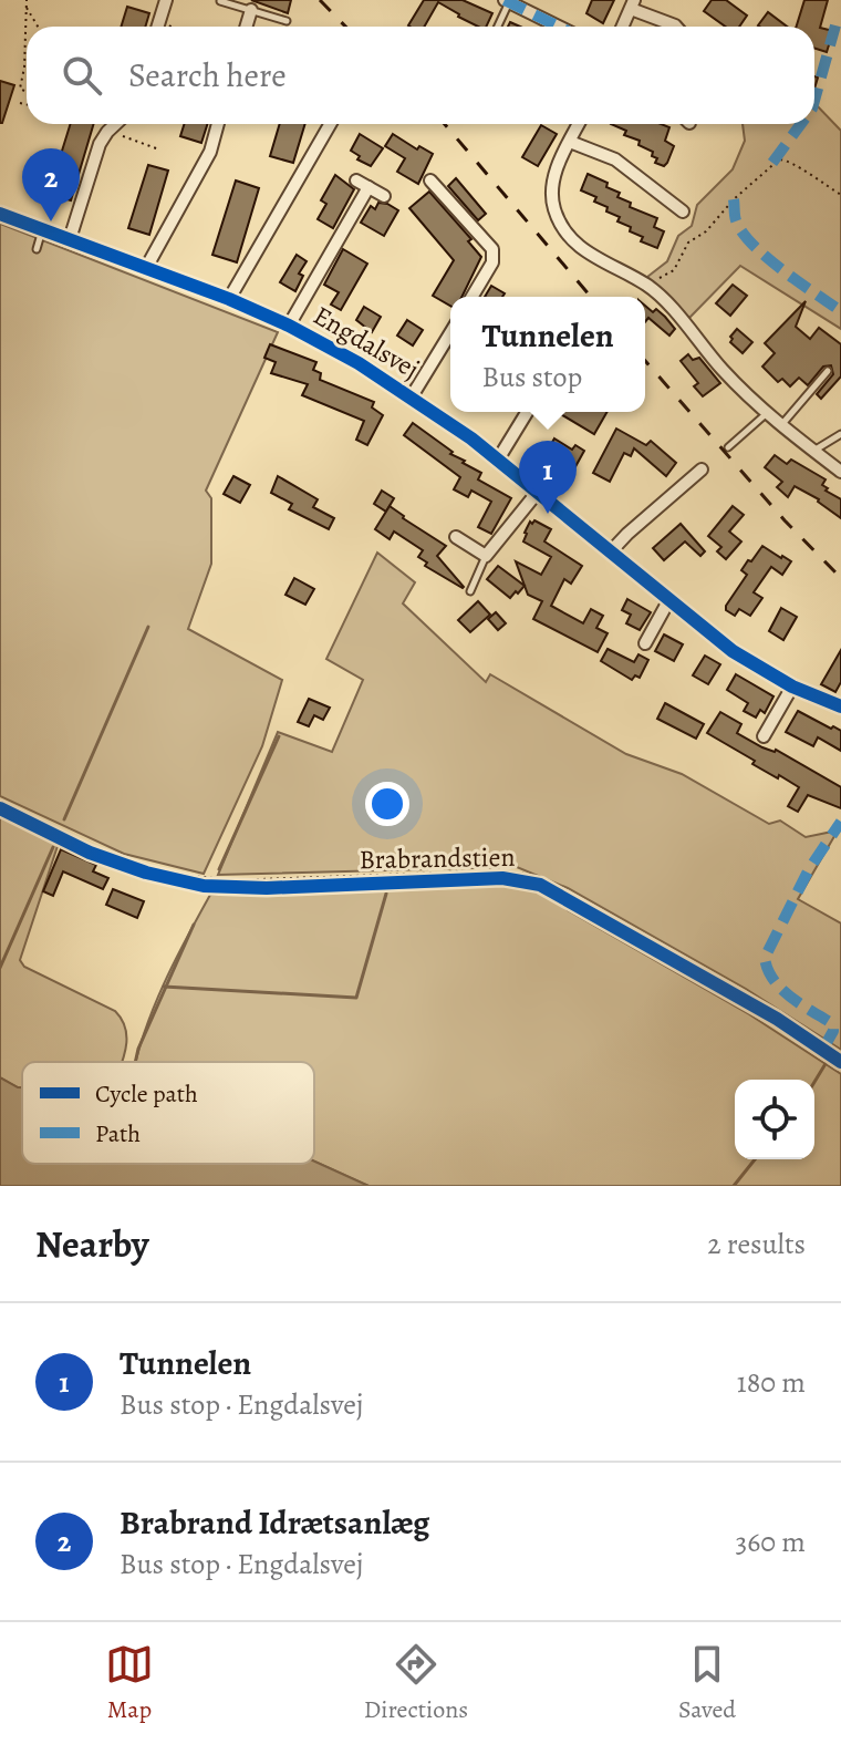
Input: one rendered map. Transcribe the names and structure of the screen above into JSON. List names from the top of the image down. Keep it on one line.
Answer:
{"streets":{"street":["Engdalsvej"],"cycle path":["Brabrandstien"]},"legend":["Cycle path","Path"],"page":{"search":"Search here","pins":["2","1"],"popup":["Tunnelen","Bus stop"],"heading":["Nearby","2 results"],"list":[{"mark":"1","name":"Tunnelen","note":"Bus stop · Engdalsvej","value":"180 m"},{"mark":"2","name":"Brabrand Idrætsanlæg","note":"Bus stop · Engdalsvej","value":"360 m"}],"nav":["Map","Directions","Saved"]}}
